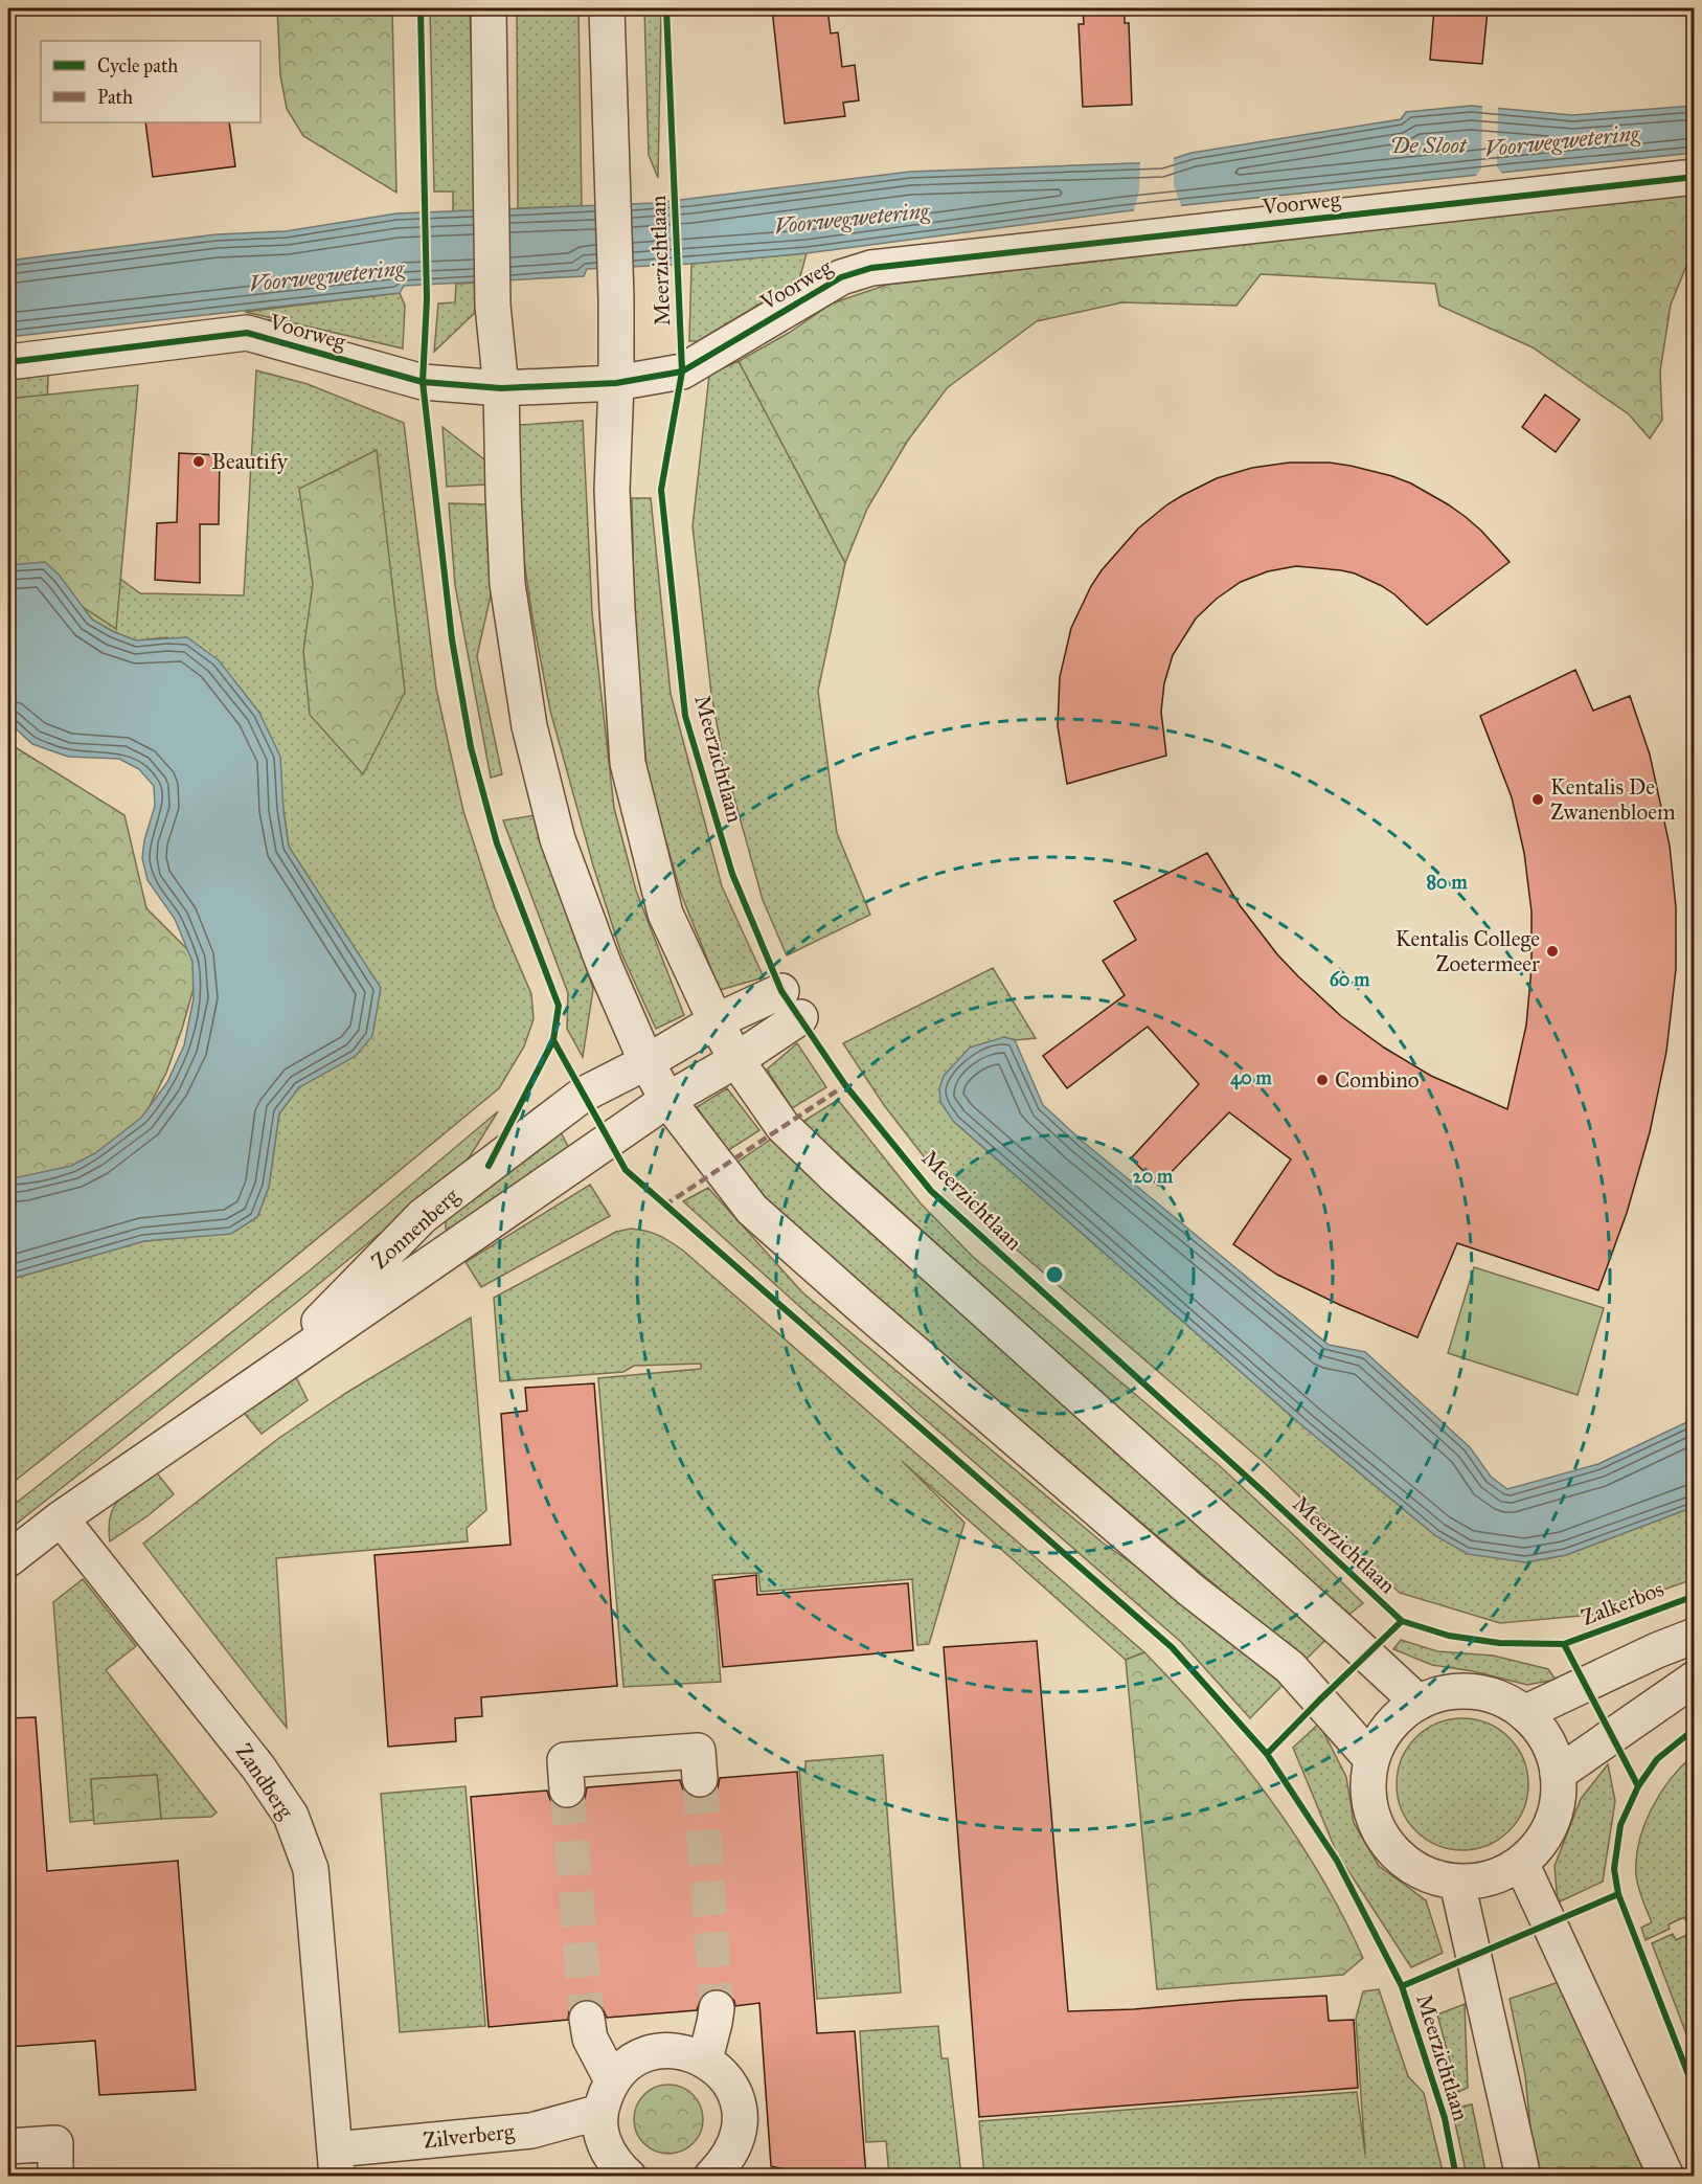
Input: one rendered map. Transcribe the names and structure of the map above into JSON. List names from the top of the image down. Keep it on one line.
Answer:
{"streets":{"street":["Voorweg","Meerzichtlaan","Zonnenberg","Zandberg","Zilverberg"],"cycle path":["Zalkerbos"]},"crossings":[["Voorweg","Meerzichtlaan"],["Meerzichtlaan","Zonnenberg"],["Zonnenberg","Zandberg"],["Zandberg","Zilverberg"]],"water":["Voorwegwetering","De Sloot"],"places":["Beautify","Kentalis De Zwanenbloem","Kentalis College Zoetermeer","Combino"],"legend":["Cycle path","Path"],"rings":["80 m","60 m","40 m","20 m"]}
